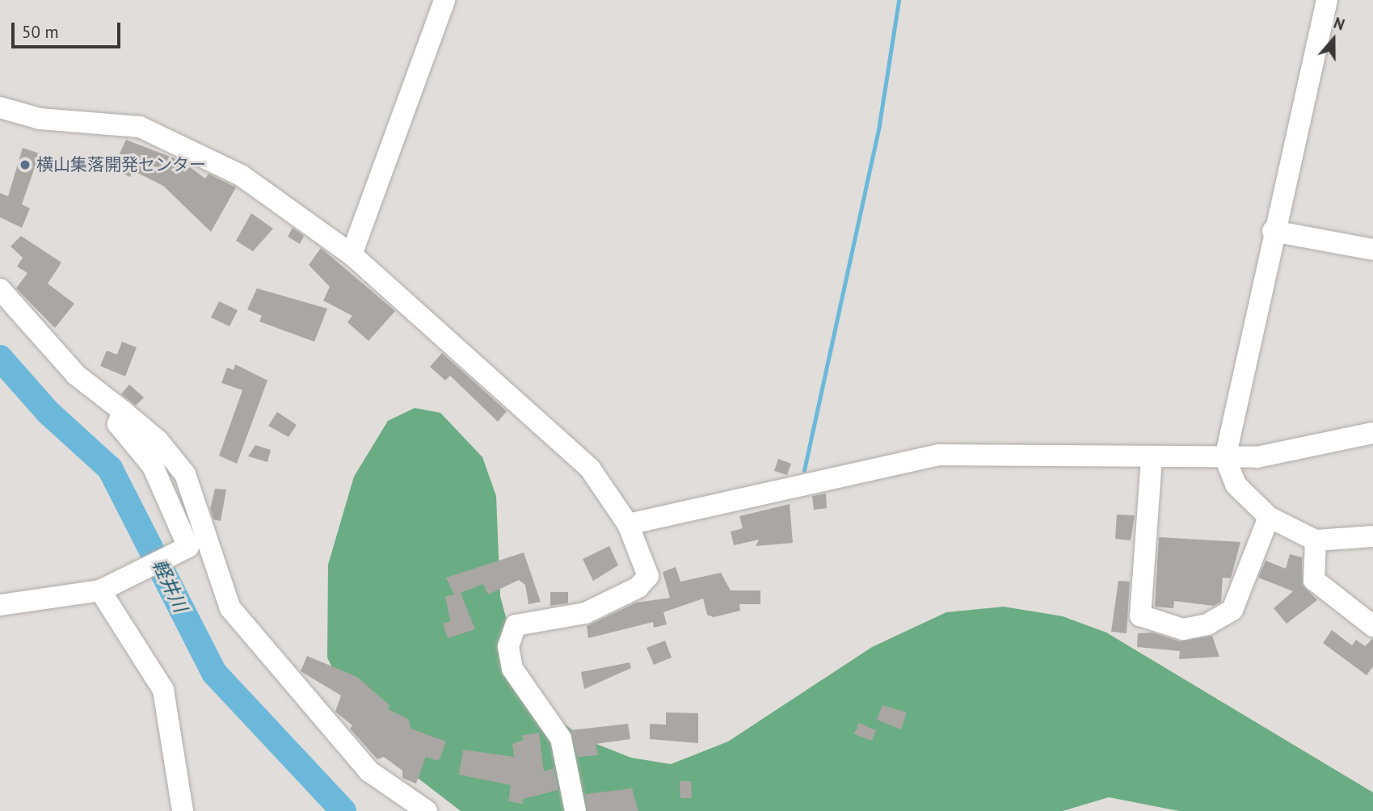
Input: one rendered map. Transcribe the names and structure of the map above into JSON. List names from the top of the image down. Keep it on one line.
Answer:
{"water":["軽井川"],"places":["横山集落開発センター"],"scale_bar":"50 m","north":"top"}
